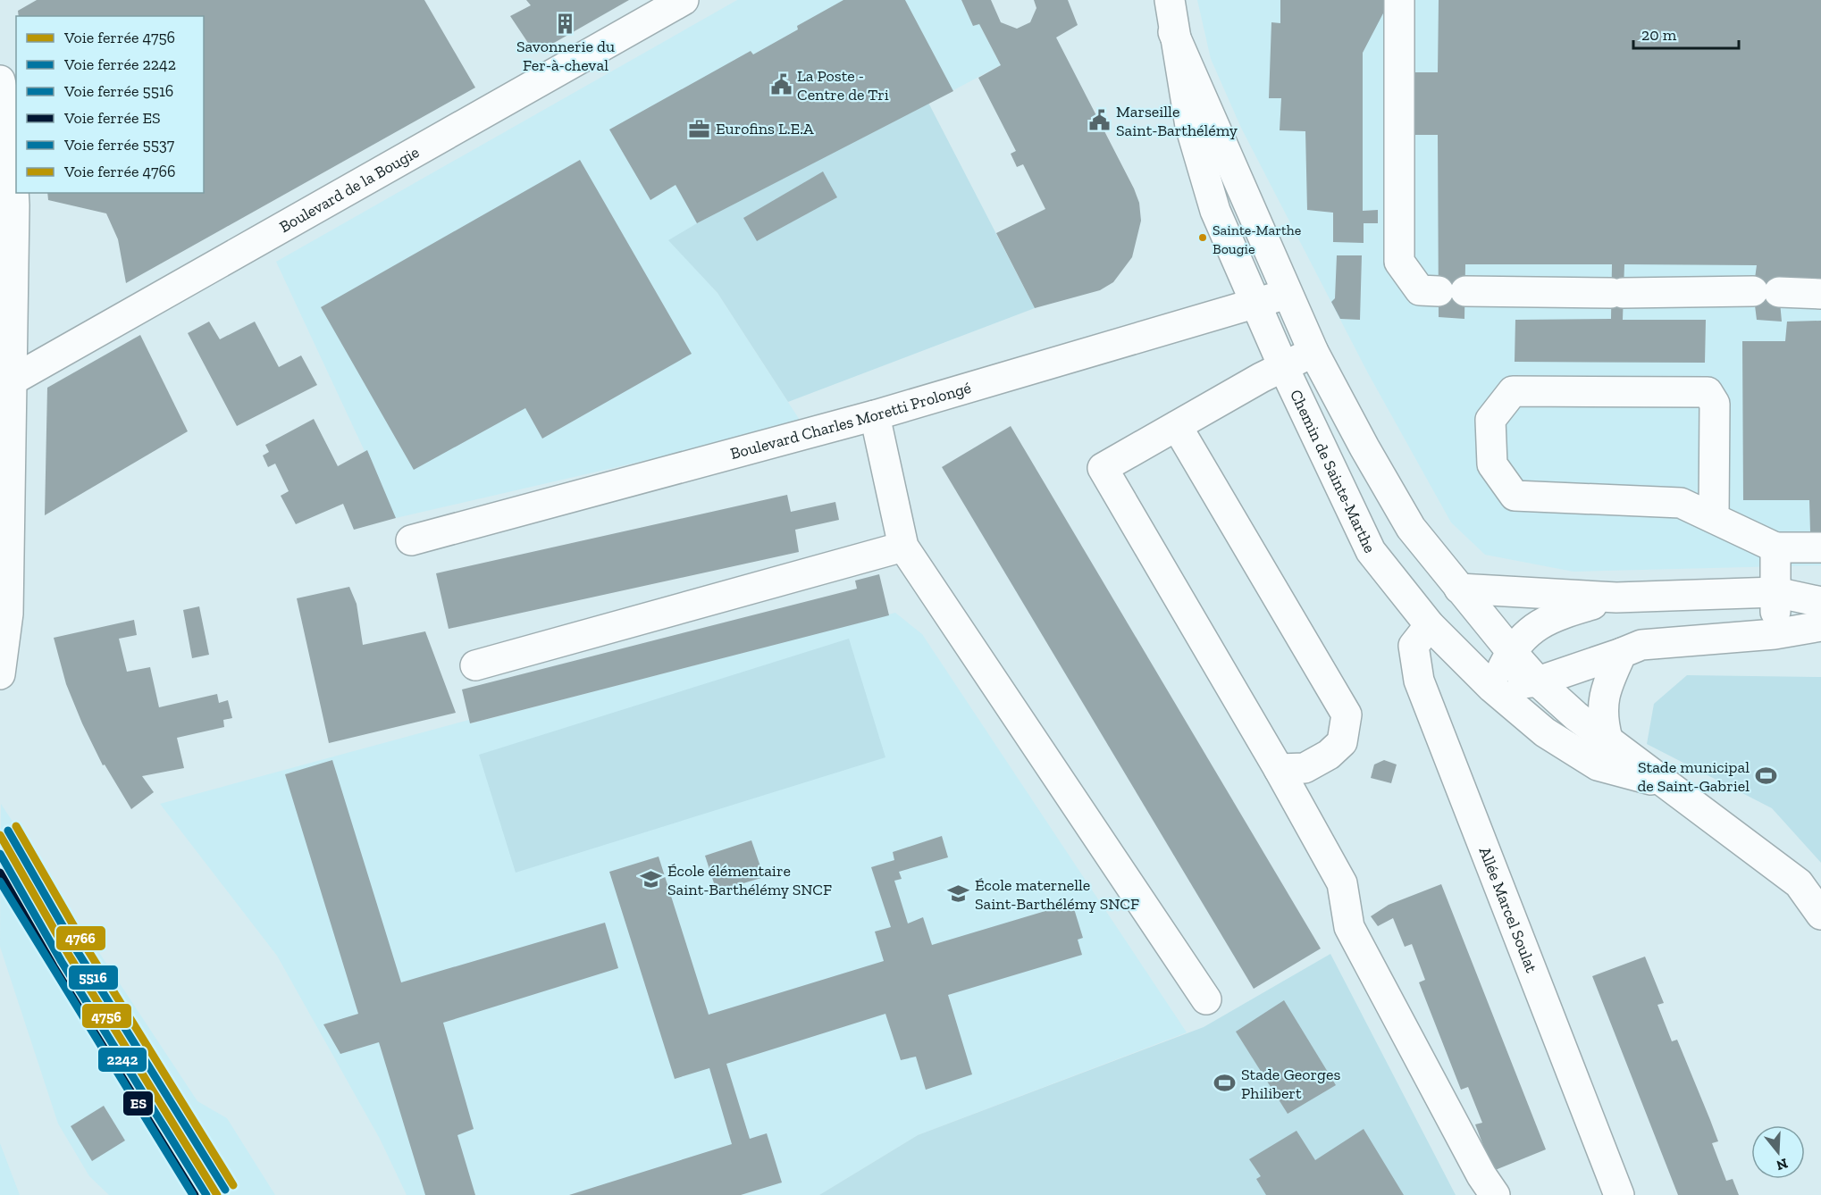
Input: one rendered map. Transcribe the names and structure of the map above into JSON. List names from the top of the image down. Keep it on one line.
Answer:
{"streets":{"street":["Boulevard de la Bougie","Boulevard Charles Moretti Prolongé","Chemin de Sainte-Marthe","Allée Marcel Soulat"]},"crossings":[["Boulevard Charles Moretti Prolongé","Chemin de Sainte-Marthe"],["Chemin de Sainte-Marthe","Allée Marcel Soulat"]],"places":{"building":["Savonnerie du Fer-à-cheval"],"public building":["La Poste - Centre de Tri","Marseille Saint-Barthélémy"],"office":["Eurofins L.E.A"],"other":["Sainte-Marthe Bougie"],"sports":["Stade municipal de Saint-Gabriel","Stade Georges Philibert"],"school or university":["École élémentaire Saint-Barthélémy SNCF","École maternelle Saint-Barthélémy SNCF"]},"lines":["rail line 4766","rail line 5516","rail line 4756","rail line 2242","rail line ES","rail line 5537"],"legend":["Voie ferrée 4756","Voie ferrée 2242","Voie ferrée 5516","Voie ferrée ES","Voie ferrée 5537","Voie ferrée 4766"],"scale_bar":"20 m","north":"bottom"}
